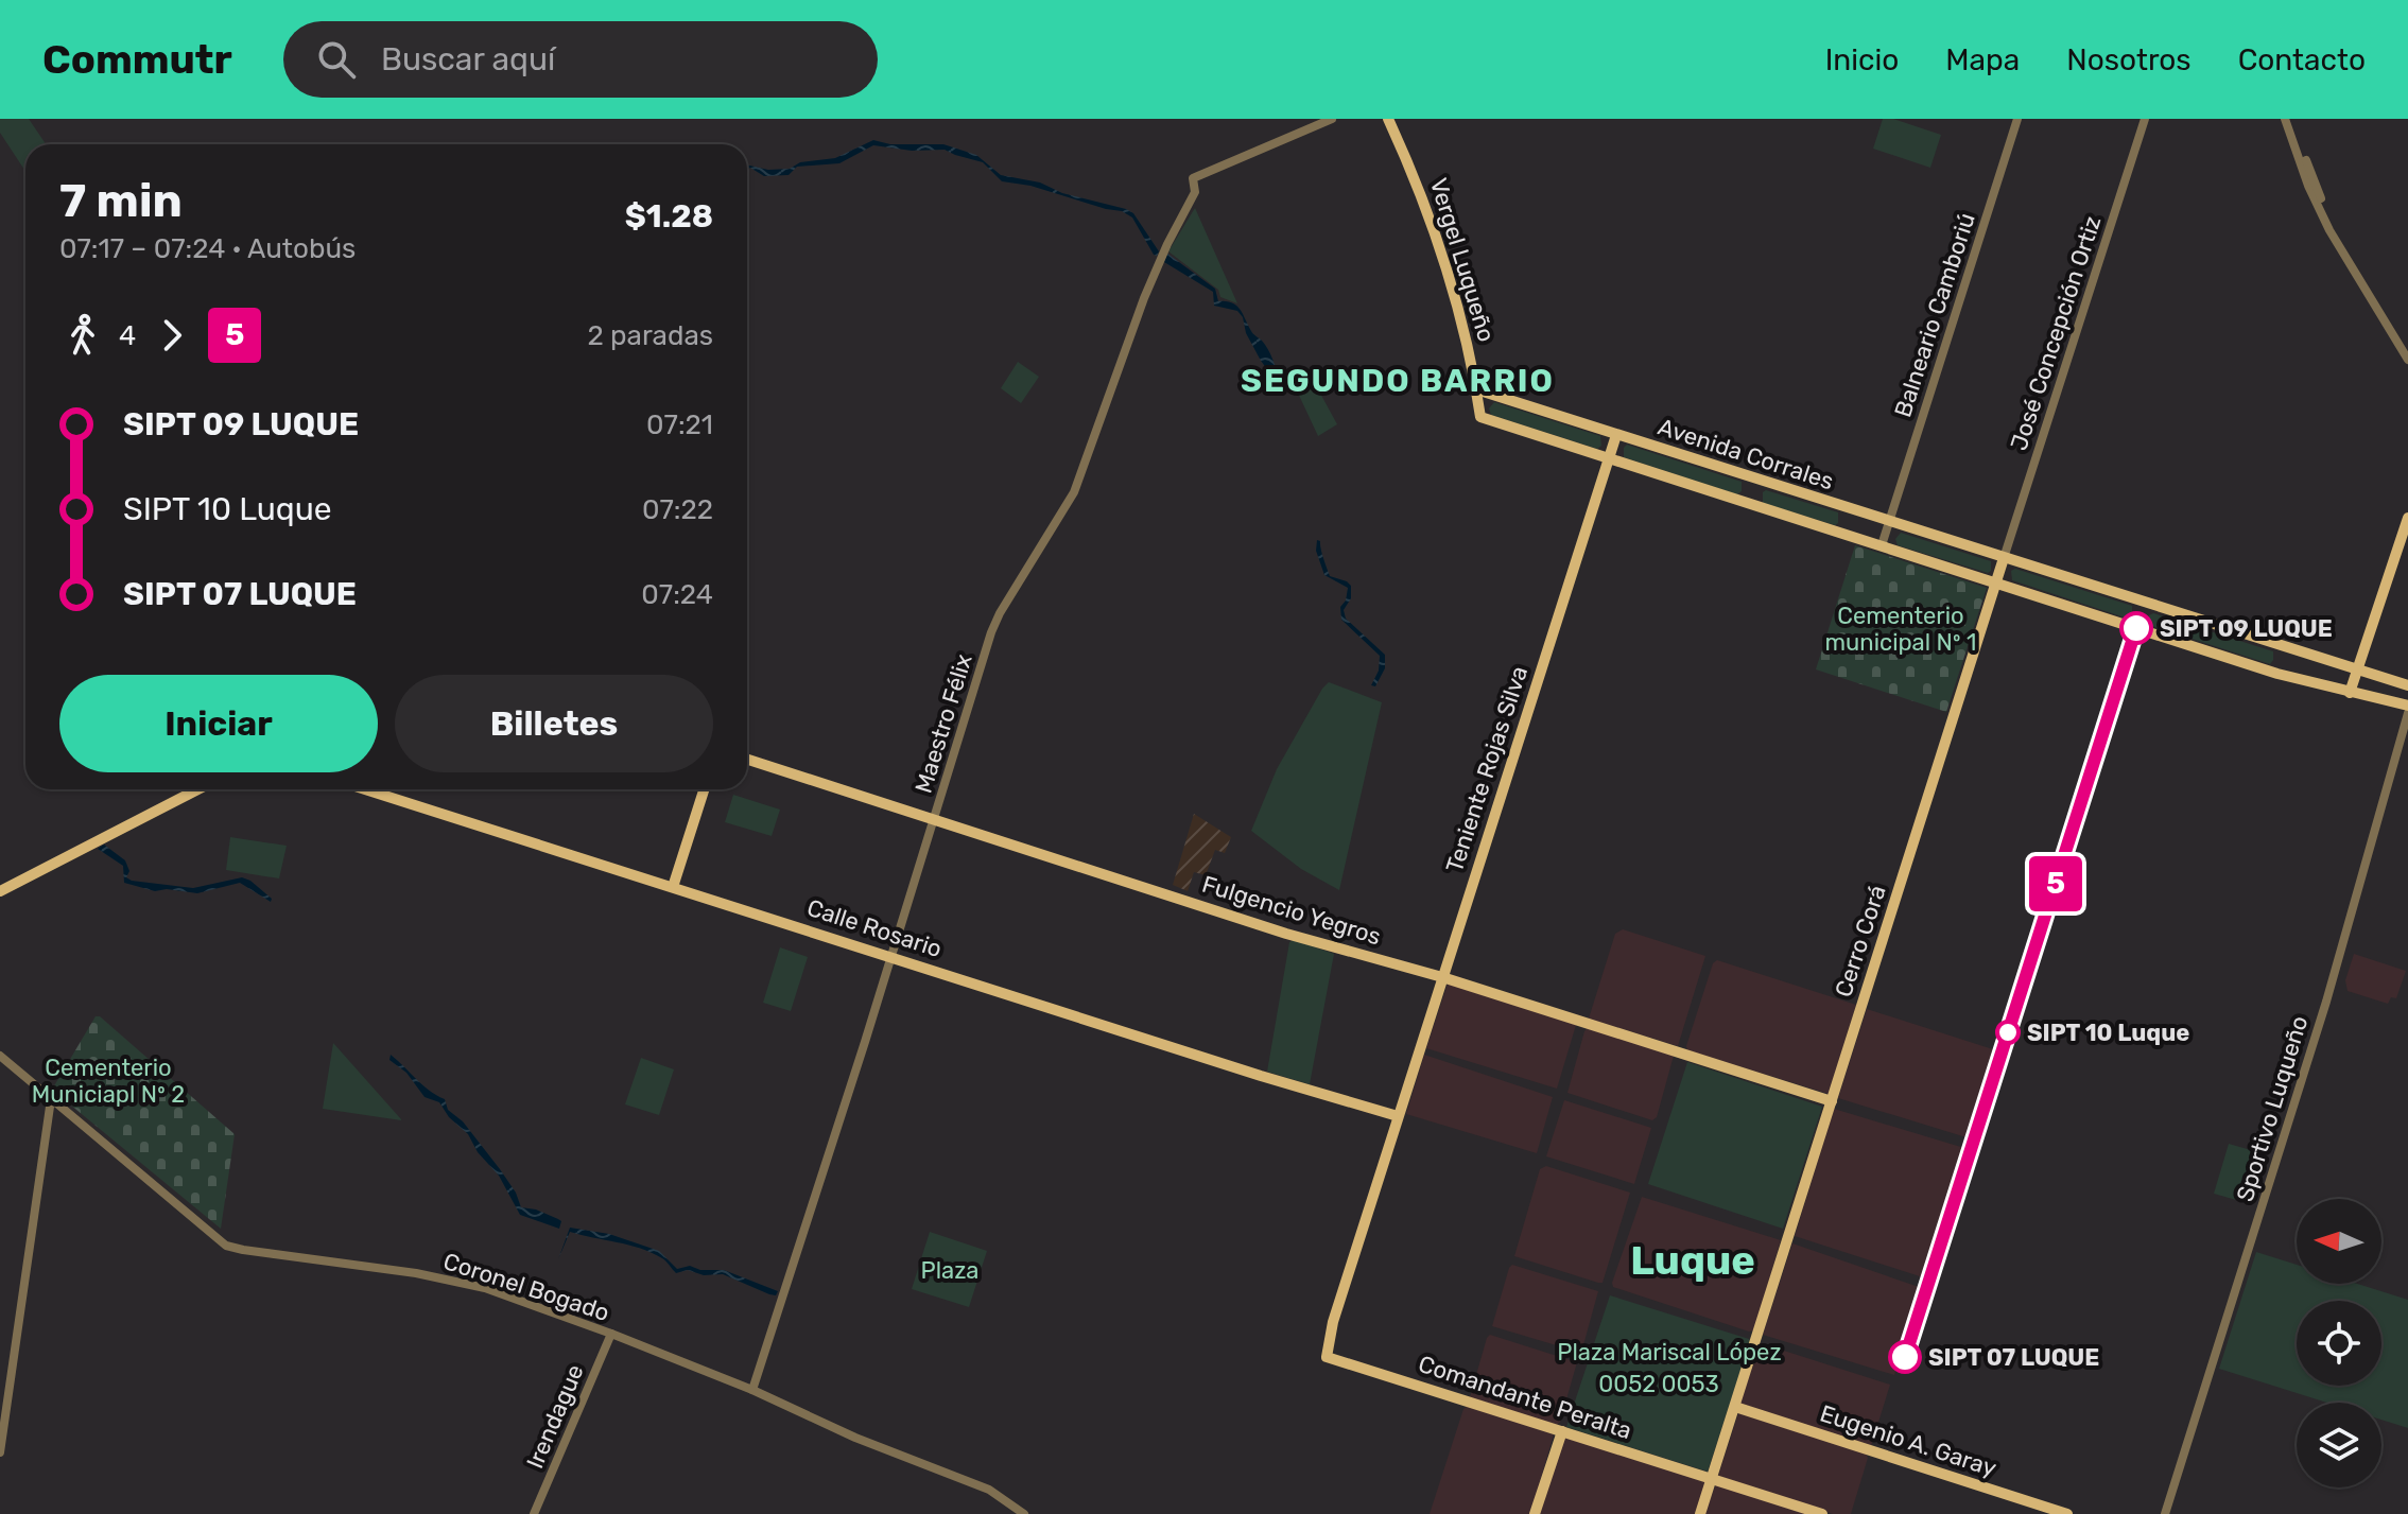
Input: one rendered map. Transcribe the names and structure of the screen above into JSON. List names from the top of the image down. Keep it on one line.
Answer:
{"streets":{"main road":["Vergel Luqueño","Avenida Corrales","Teniente Rojas Silva","Fulgencio Yegros","Calle Rosario","Cerro Corá","Comandante Peralta","Eugenio A. Garay"],"street":["Balneario Camboriú","José Concepción Ortiz","Maestro Félix","Sportivo Luqueño","Coronel Bogado","Irendague"]},"crossings":[["Vergel Luqueño","Avenida Corrales"],["Balneario Camboriú","Avenida Corrales"],["José Concepción Ortiz","Avenida Corrales"],["José Concepción Ortiz","Cerro Corá"],["Avenida Corrales","Teniente Rojas Silva"],["Avenida Corrales","Cerro Corá"],["Maestro Félix","Fulgencio Yegros"],["Maestro Félix","Calle Rosario"],["Maestro Félix","Coronel Bogado"],["Teniente Rojas Silva","Fulgencio Yegros"],["Teniente Rojas Silva","Calle Rosario"],["Teniente Rojas Silva","Comandante Peralta"],["Fulgencio Yegros","Cerro Corá"],["Cerro Corá","Comandante Peralta"],["Cerro Corá","Eugenio A. Garay"],["Coronel Bogado","Irendague"]],"districts":["SEGUNDO BARRIO","Luque"],"parks":["Cementerio municipal Nº 1","Cementerio Municiapl Nº 2","Plaza","Plaza Mariscal López","0052 0053"],"places":["SIPT 09 LUQUE","SIPT 10 Luque","SIPT 07 LUQUE"],"lines":["bus line 5"],"north":"left","page":{"header":"Commutr","search":"Buscar aquí","nav":["Inicio","Mapa","Nosotros","Contacto"],"on_map":"5","heading":["7 min","07:17 – 07:24 · Autobús","$1.28"],"legs":["4","5","2 paradas"],"list":[{"name":"SIPT 09 LUQUE","value":"07:21"},{"name":"SIPT 10 Luque","value":"07:22"},{"name":"SIPT 07 LUQUE","value":"07:24"}],"buttons":["Iniciar","Billetes"]}}
